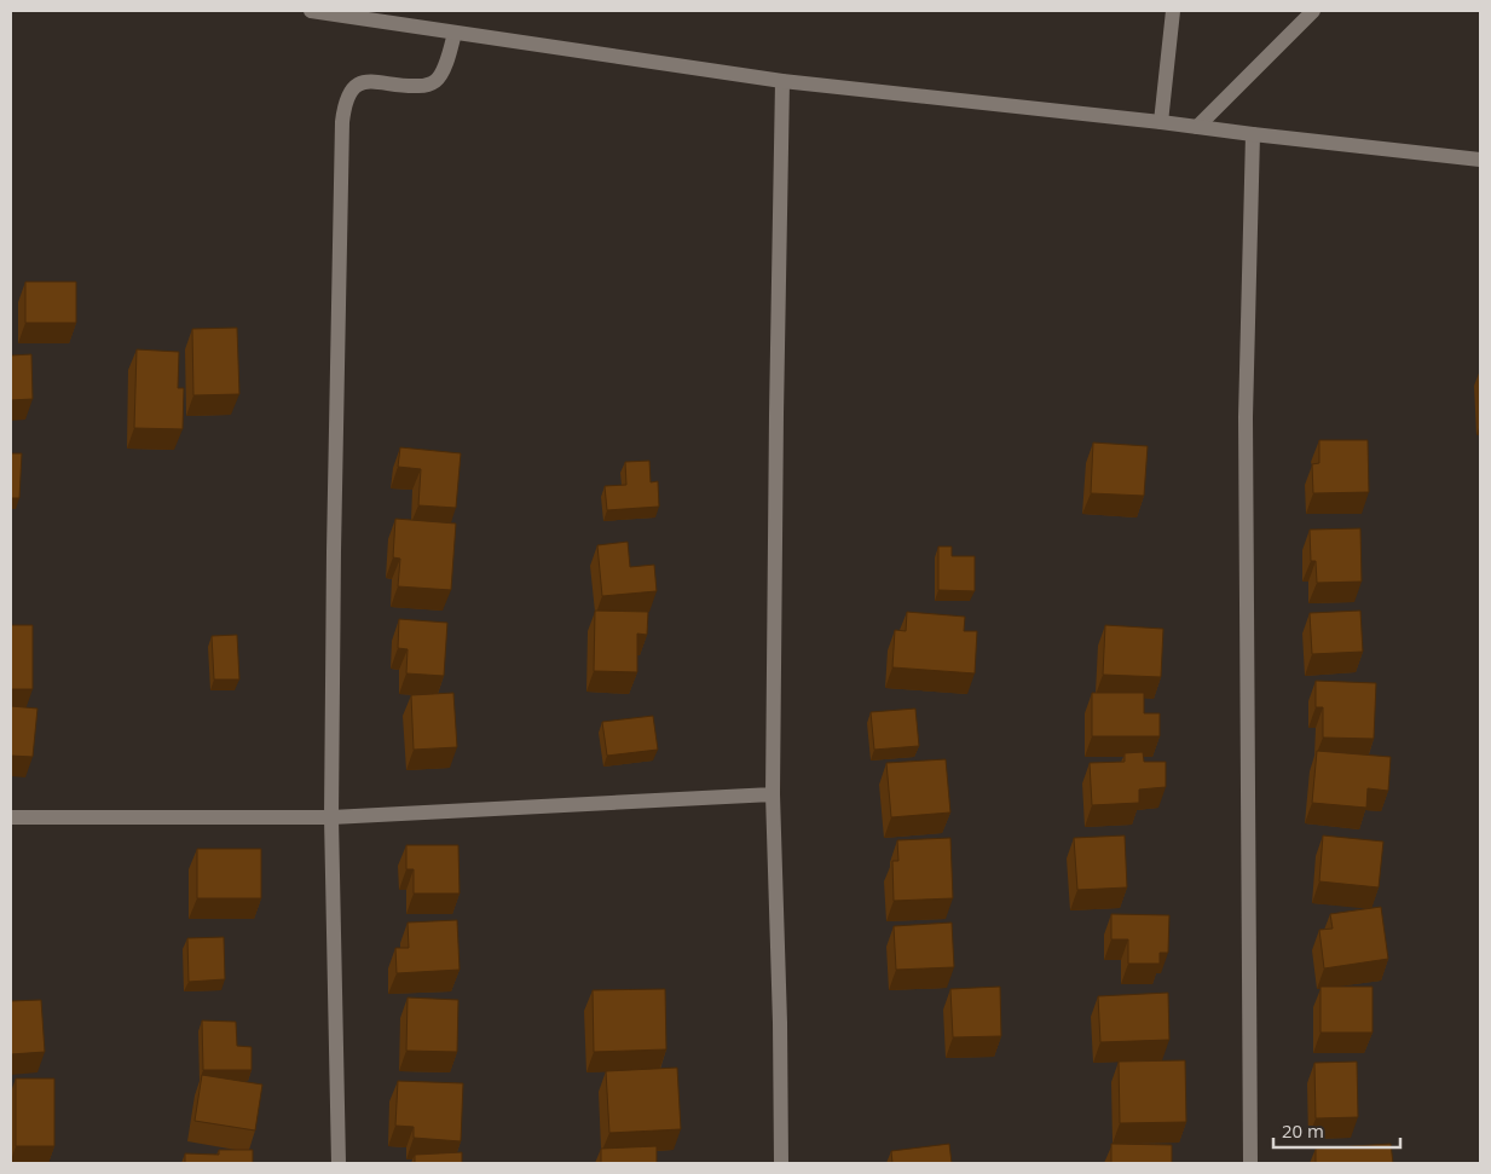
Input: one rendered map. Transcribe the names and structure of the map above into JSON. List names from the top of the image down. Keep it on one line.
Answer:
{"scale_bar":"20 m"}
